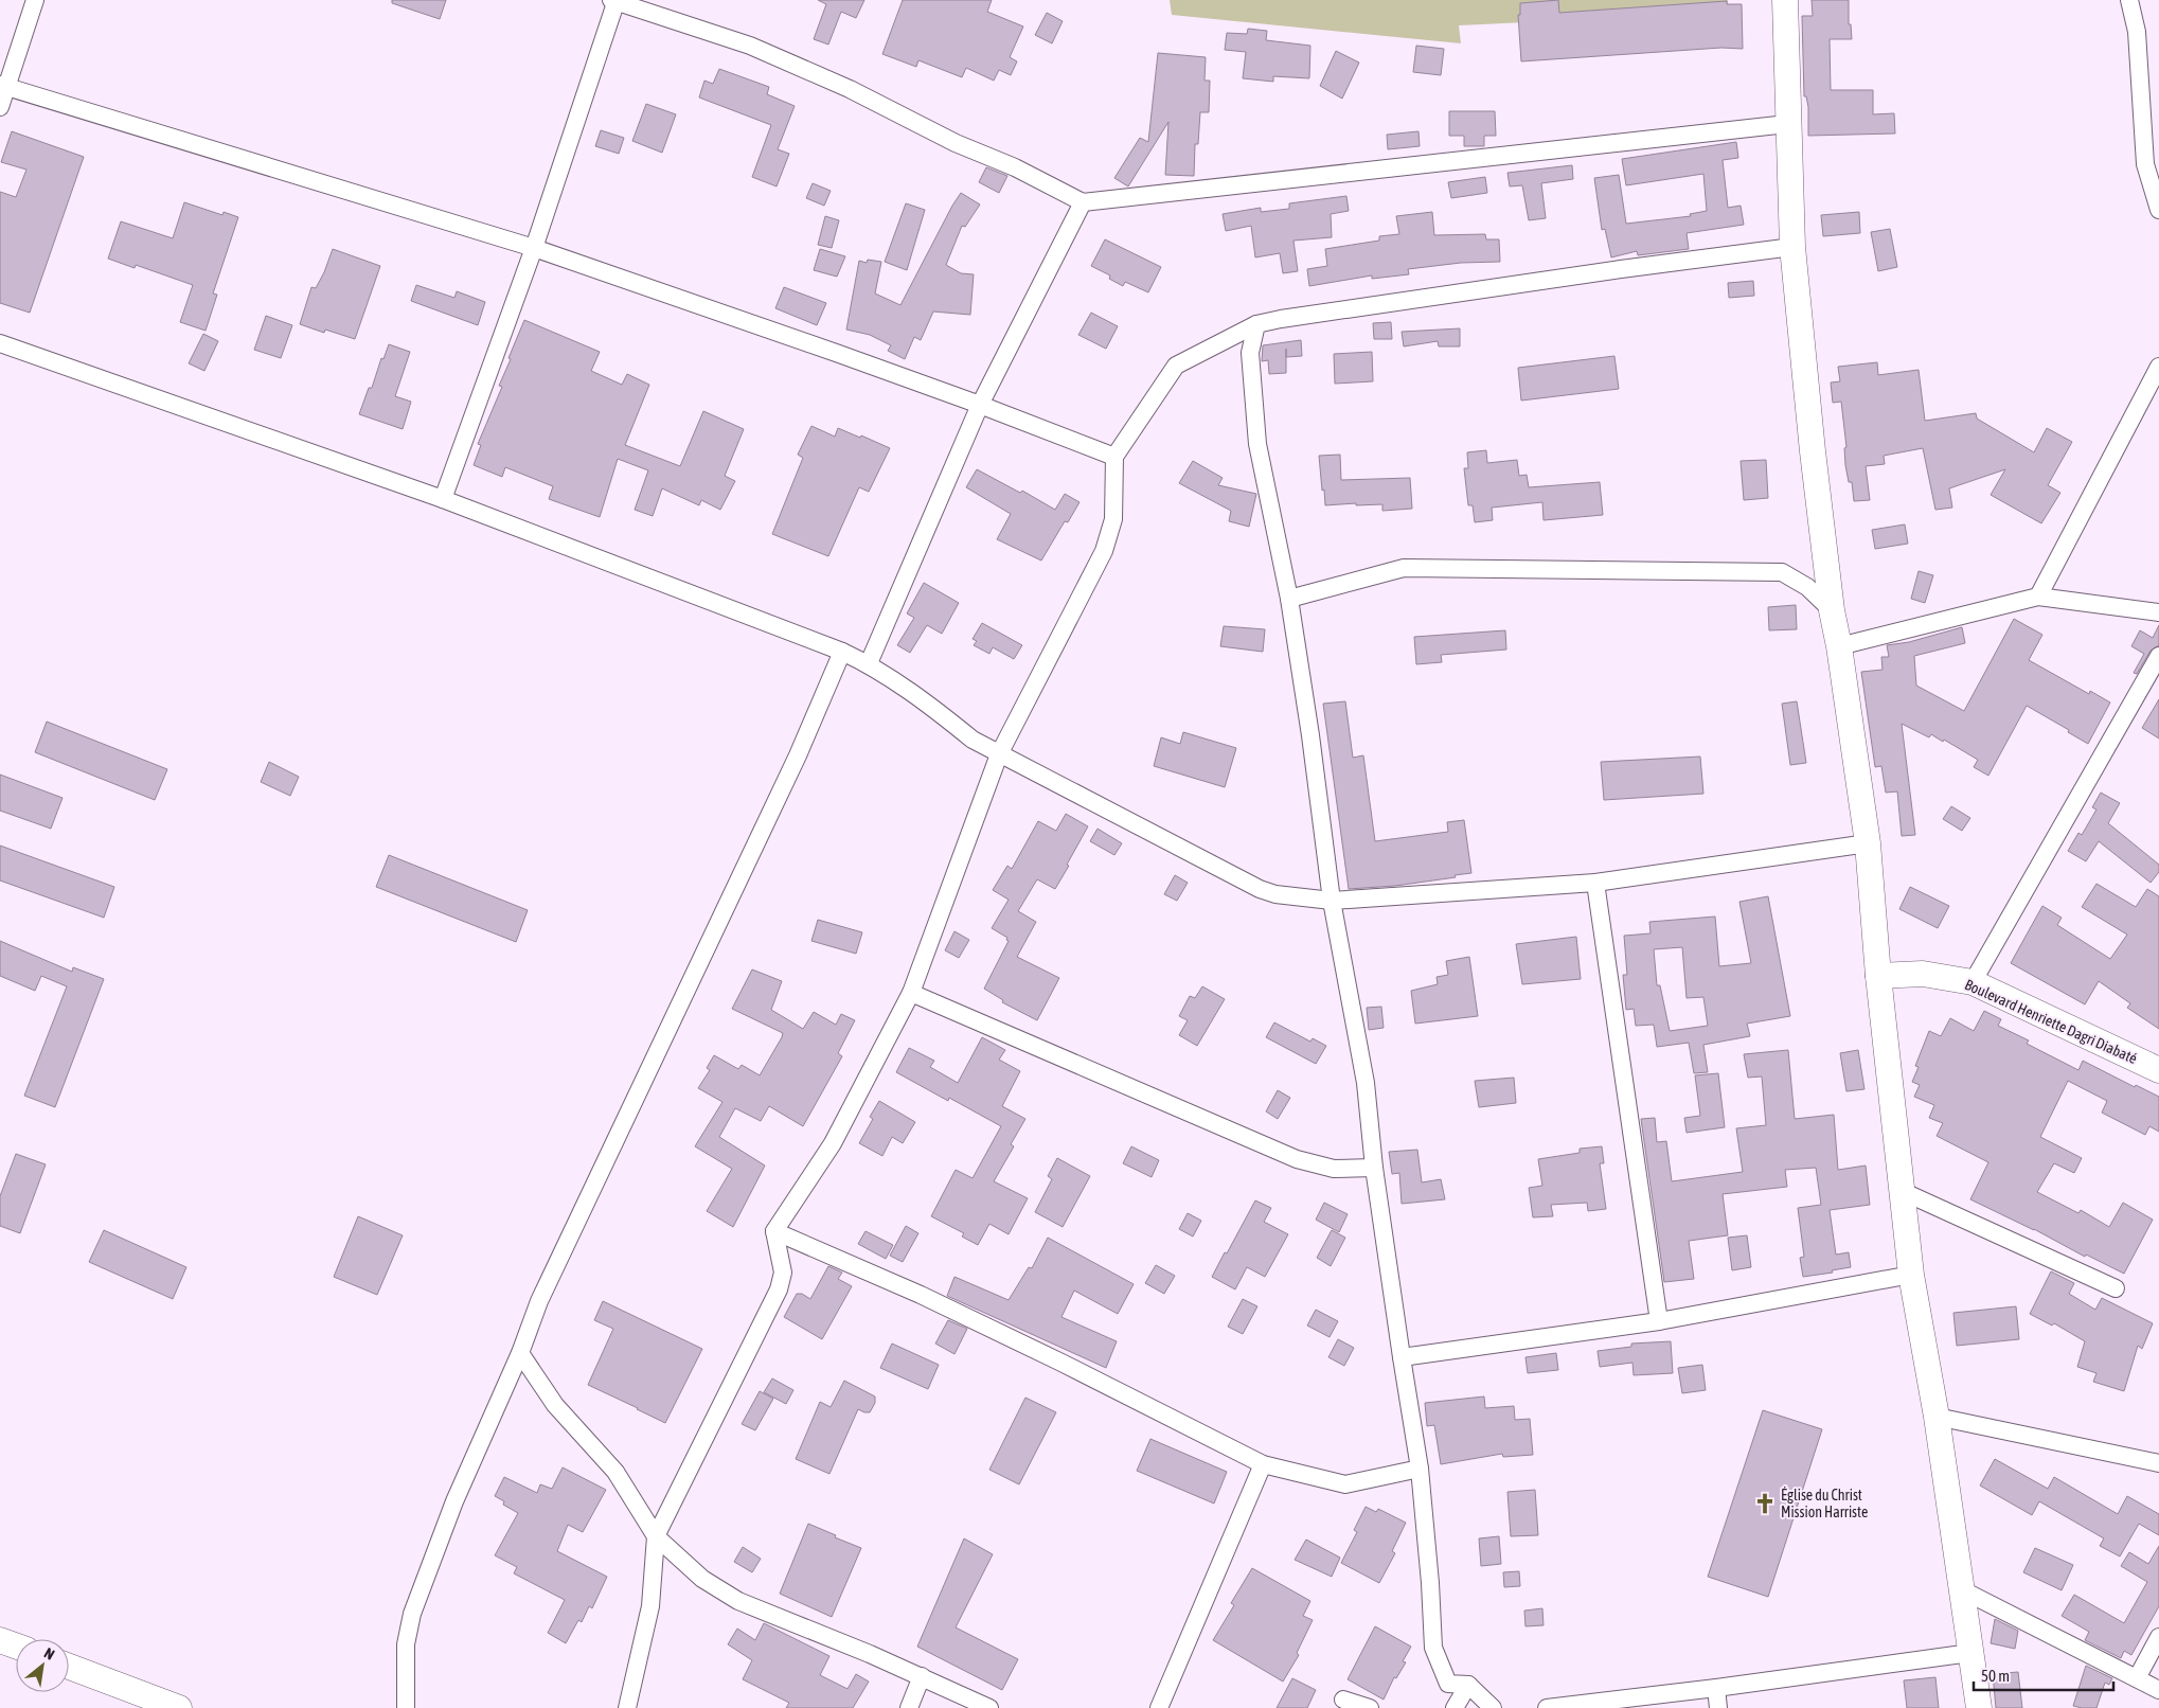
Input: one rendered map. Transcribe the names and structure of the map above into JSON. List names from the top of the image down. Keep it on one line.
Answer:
{"streets":{"street":["Boulevard Henriette Dagri Diabaté"]},"places":{"church":["Église du Christ Mission Harriste"]},"scale_bar":"50 m","north":"top right"}
